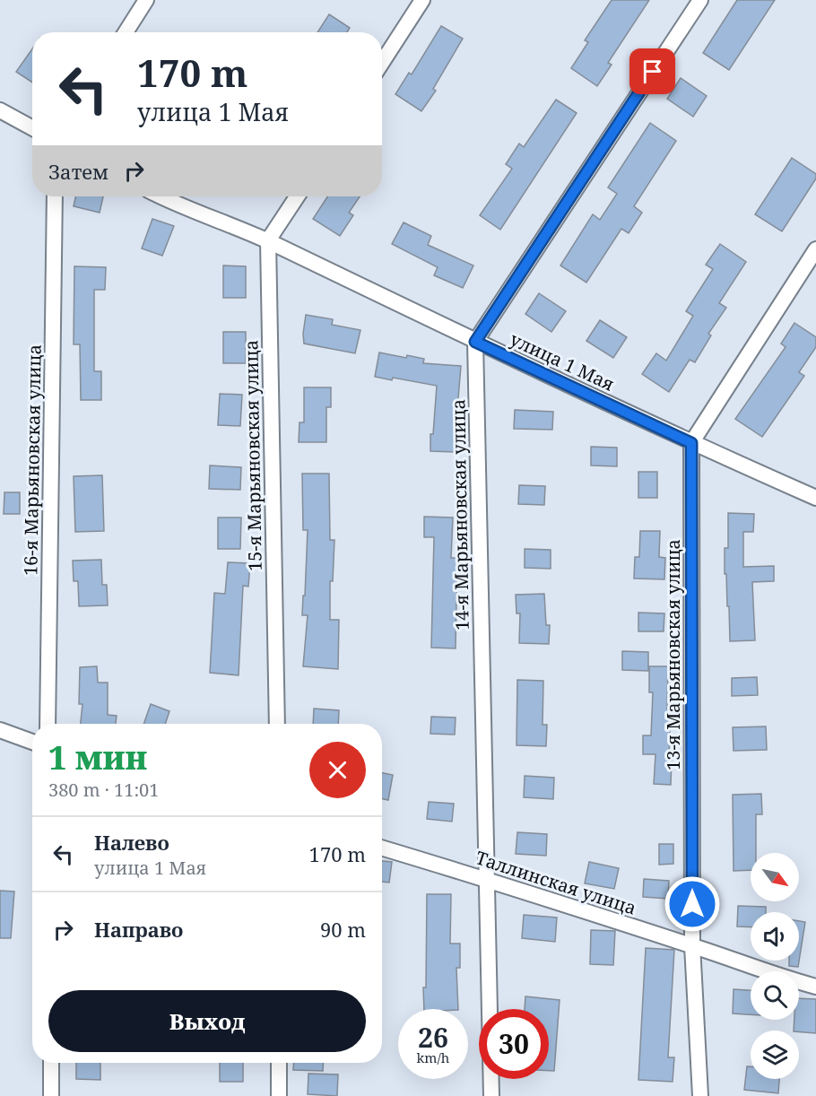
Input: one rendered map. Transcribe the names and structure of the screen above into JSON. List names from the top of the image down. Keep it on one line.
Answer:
{"streets":{"street":["улица 1 Мая","15-я Марьяновская улица","16-я Марьяновская улица","14-я Марьяновская улица","13-я Марьяновская улица","Таллинская улица"]},"crossings":[["улица 1 Мая","15-я Марьяновская улица"],["улица 1 Мая","14-я Марьяновская улица"],["улица 1 Мая","13-я Марьяновская улица"],["14-я Марьяновская улица","Таллинская улица"],["13-я Марьяновская улица","Таллинская улица"]],"north":"bottom right","page":{"turn":["170 m","улица 1 Мая"],"then":"Затем","heading":["1 мин","380 m · 11:01"],"list":[{"name":"Налево","note":"улица 1 Мая","value":"170 m"},{"name":"Направо","value":"90 m"}],"buttons":"Выход","speed":"26 km/h","limit":"30"}}
